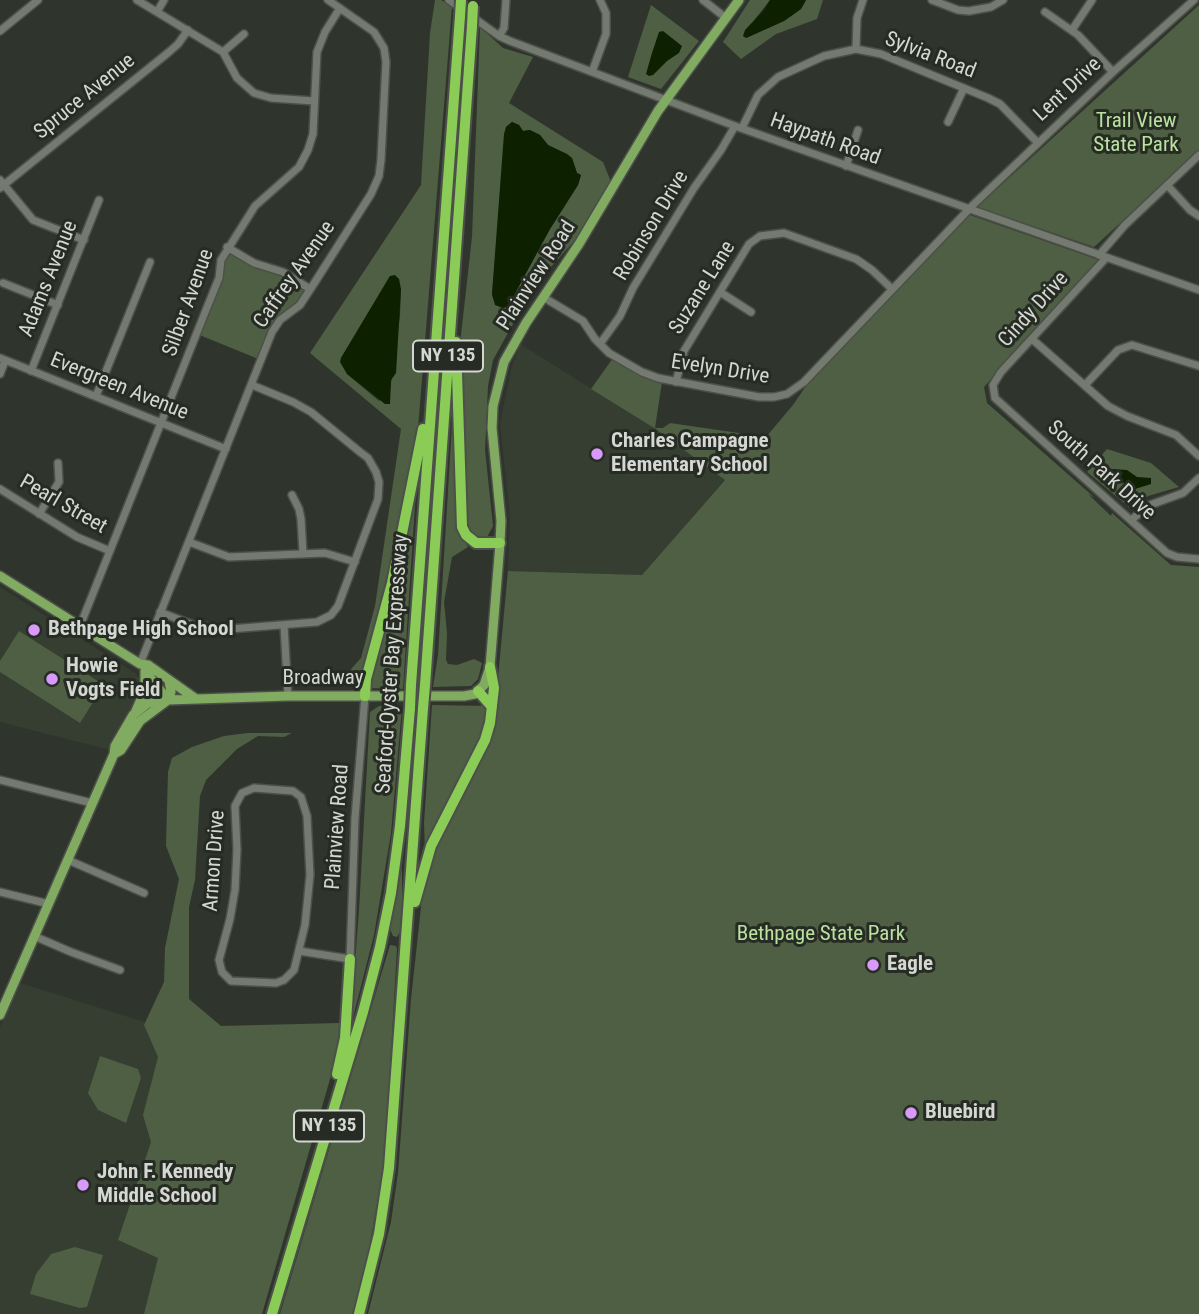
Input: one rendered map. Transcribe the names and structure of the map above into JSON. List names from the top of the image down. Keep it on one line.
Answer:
{"streets":{"highway":["NY 135","Seaford-Oyster Bay Expressway"],"main road":["Plainview Road","Broadway"],"street":["Sylvia Road","Lent Drive","Spruce Avenue","Haypath Road","Robinson Drive","Caffrey Avenue","Adams Avenue","Suzane Lane","Silber Avenue","Cindy Drive","Evelyn Drive","Evergreen Avenue","South Park Drive","Pearl Street","Armon Drive"]},"crossings":[["Sylvia Road","Lent Drive"],["Sylvia Road","Haypath Road"],["Sylvia Road","Robinson Drive"],["Lent Drive","Haypath Road"],["Lent Drive","Evelyn Drive"],["Haypath Road","Robinson Drive"],["Haypath Road","Plainview Road"],["Haypath Road","Cindy Drive"],["Haypath Road","Evelyn Drive"],["Robinson Drive","Evelyn Drive"],["Caffrey Avenue","Silber Avenue"],["Caffrey Avenue","Evergreen Avenue"],["Plainview Road","Evelyn Drive"],["Plainview Road","Broadway"],["Adams Avenue","Evergreen Avenue"],["Suzane Lane","Evelyn Drive"],["Silber Avenue","Evergreen Avenue"],["Silber Avenue","Pearl Street"],["Cindy Drive","South Park Drive"]],"parks":["Trail View State Park","Bethpage State Park"],"places":["Charles Campagne Elementary School","Bethpage High School","Howie Vogts Field","Eagle","Bluebird","John F. Kennedy Middle School"]}
